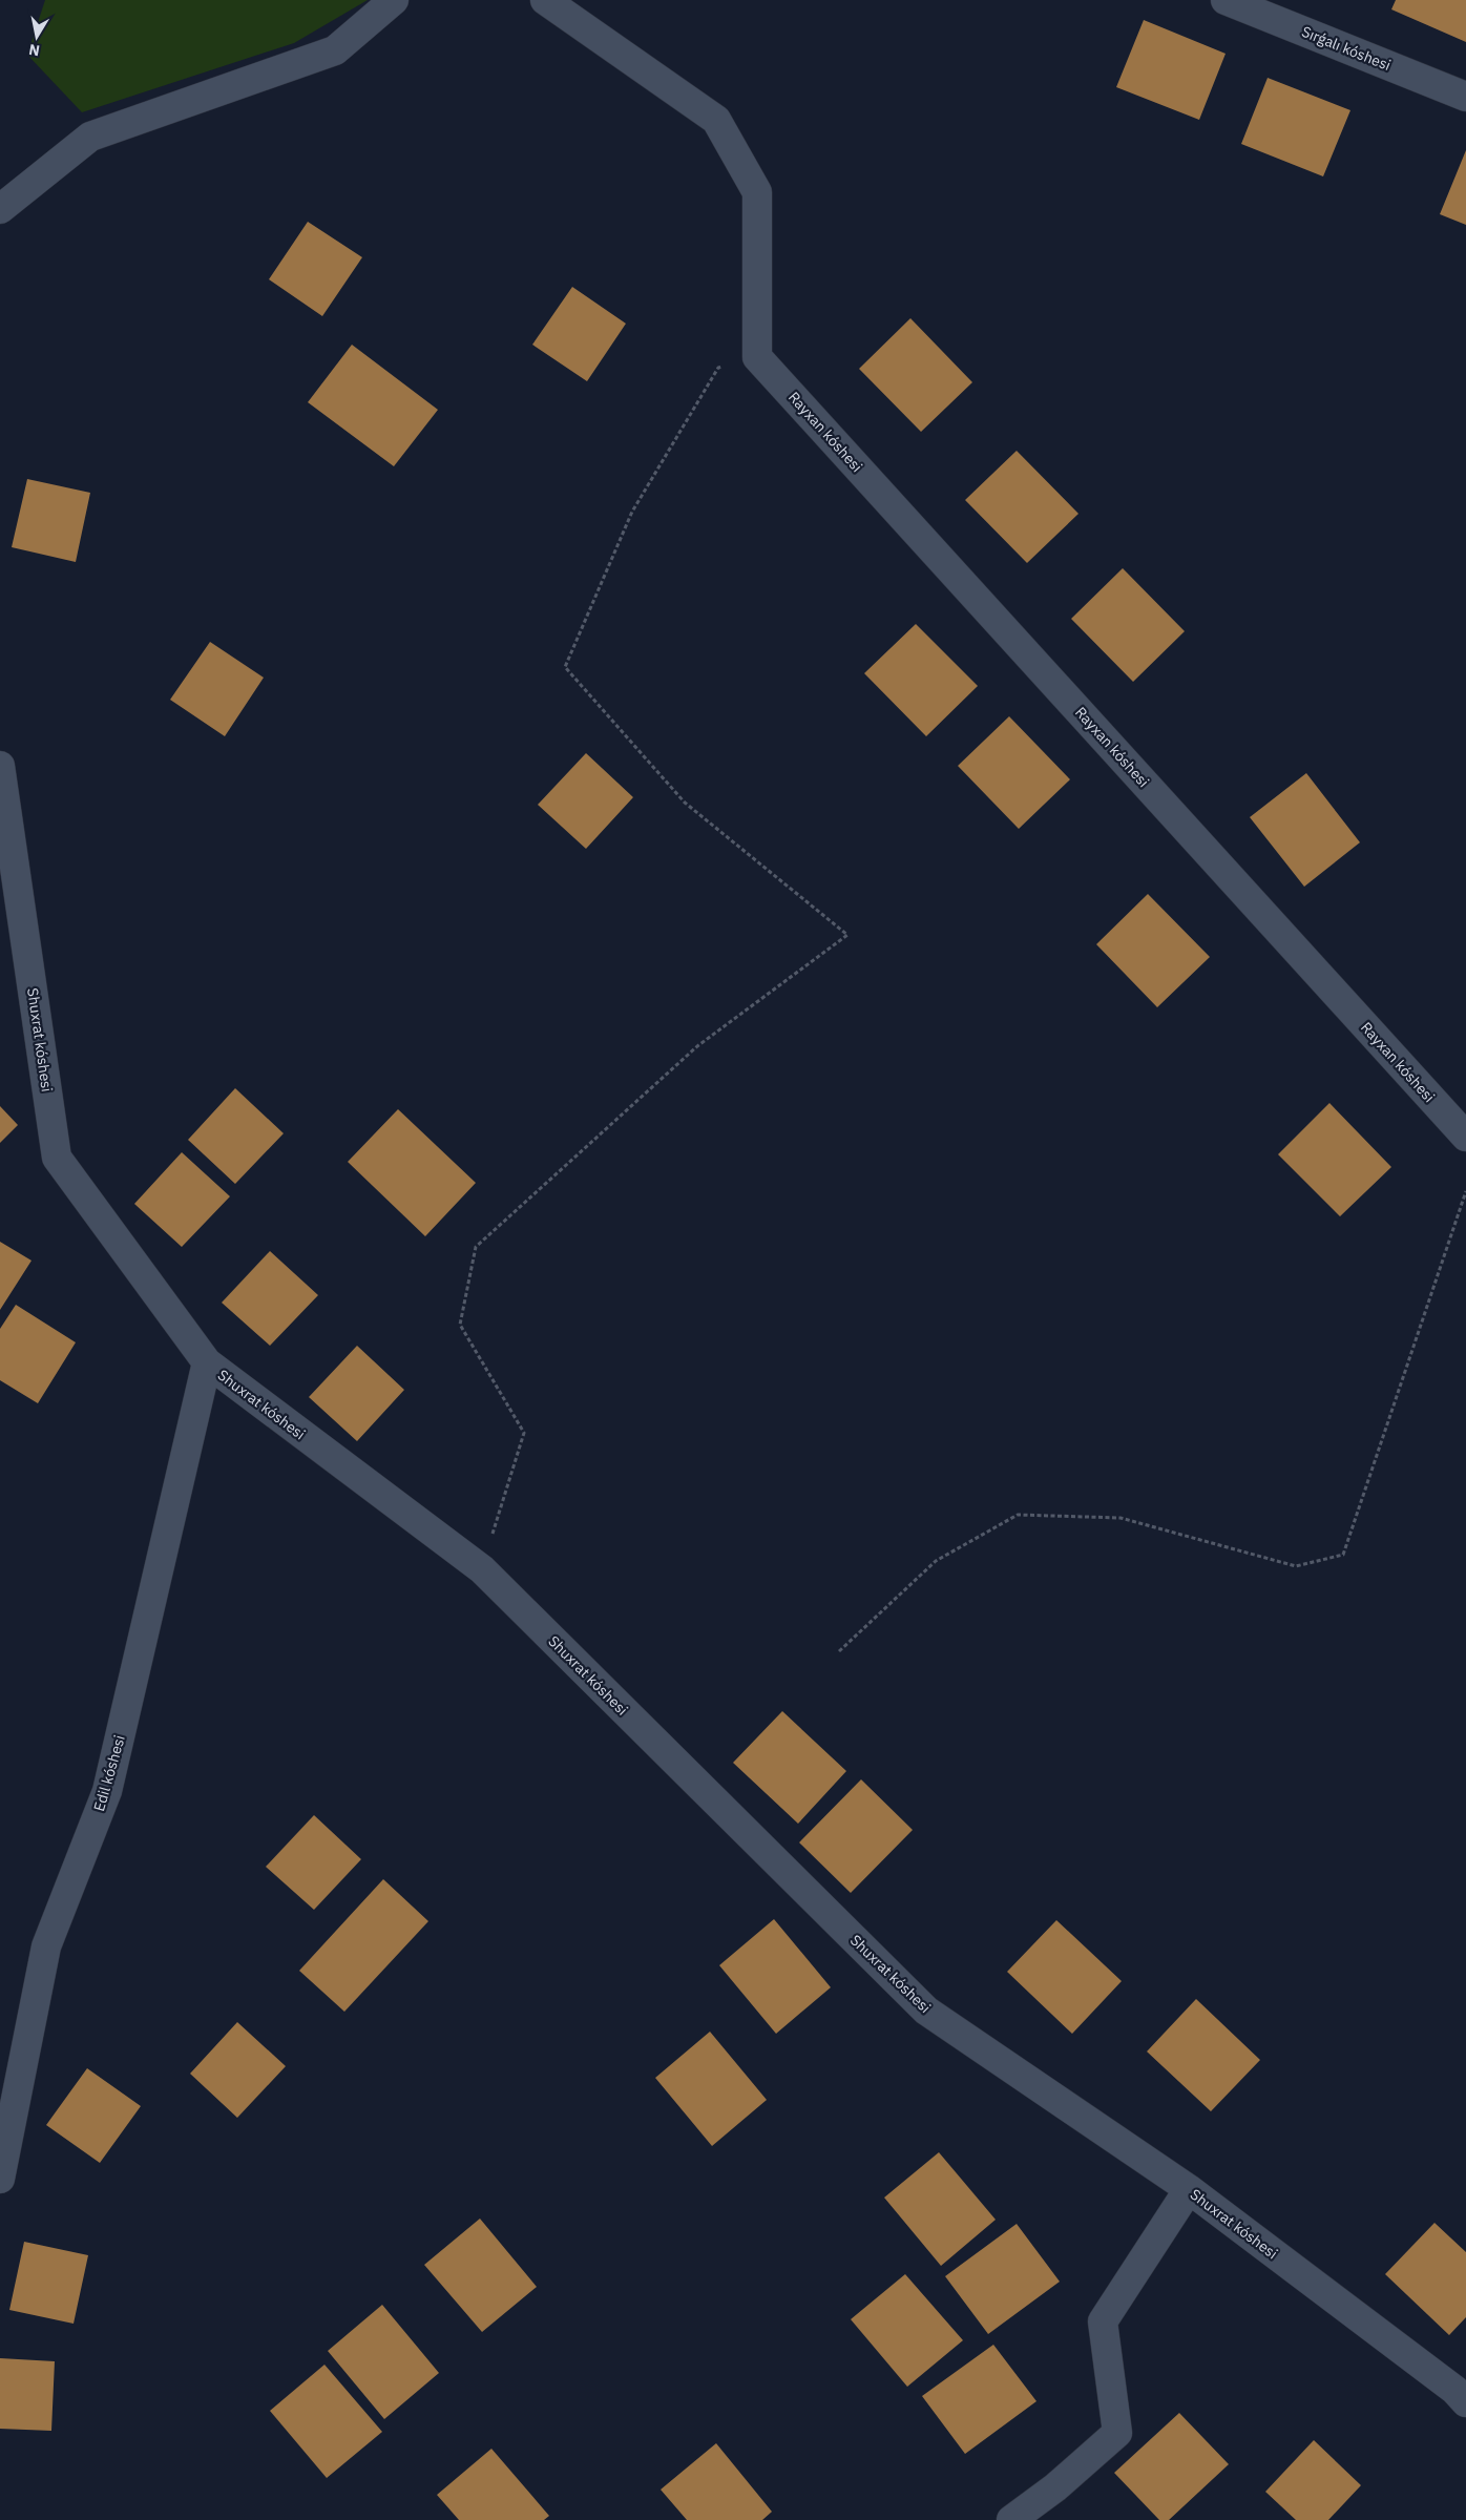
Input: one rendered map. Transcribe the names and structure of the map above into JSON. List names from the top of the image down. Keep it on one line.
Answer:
{"streets":{"street":["Sırǵalı kóshesi","Rayxan kóshesi","Shuxrat kóshesi","Edil kóshesi"]},"crossings":[["Shuxrat kóshesi","Edil kóshesi"]],"north":"bottom"}
